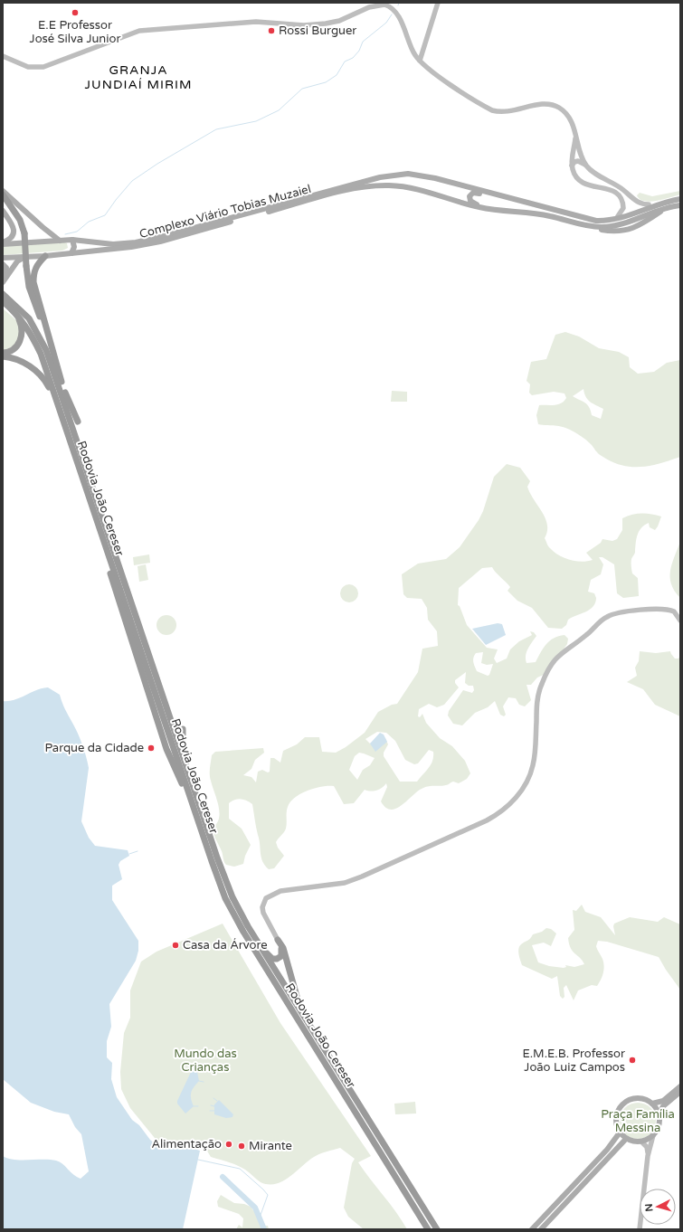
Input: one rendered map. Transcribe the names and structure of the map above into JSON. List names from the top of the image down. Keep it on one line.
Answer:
{"streets":{"highway":["Rodovia João Cereser"],"main road":["Complexo Viário Tobias Muzaiel"]},"districts":["GRANJA JUNDIAÍ MIRIM"],"parks":["Mundo das Crianças","Praça Família Messina"],"places":["E.E Professor José Silva Junior","Rossi Burguer","Parque da Cidade","Casa da Árvore","E.M.E.B. Professor João Luiz Campos","Alimentação","Mirante"],"north":"left"}
